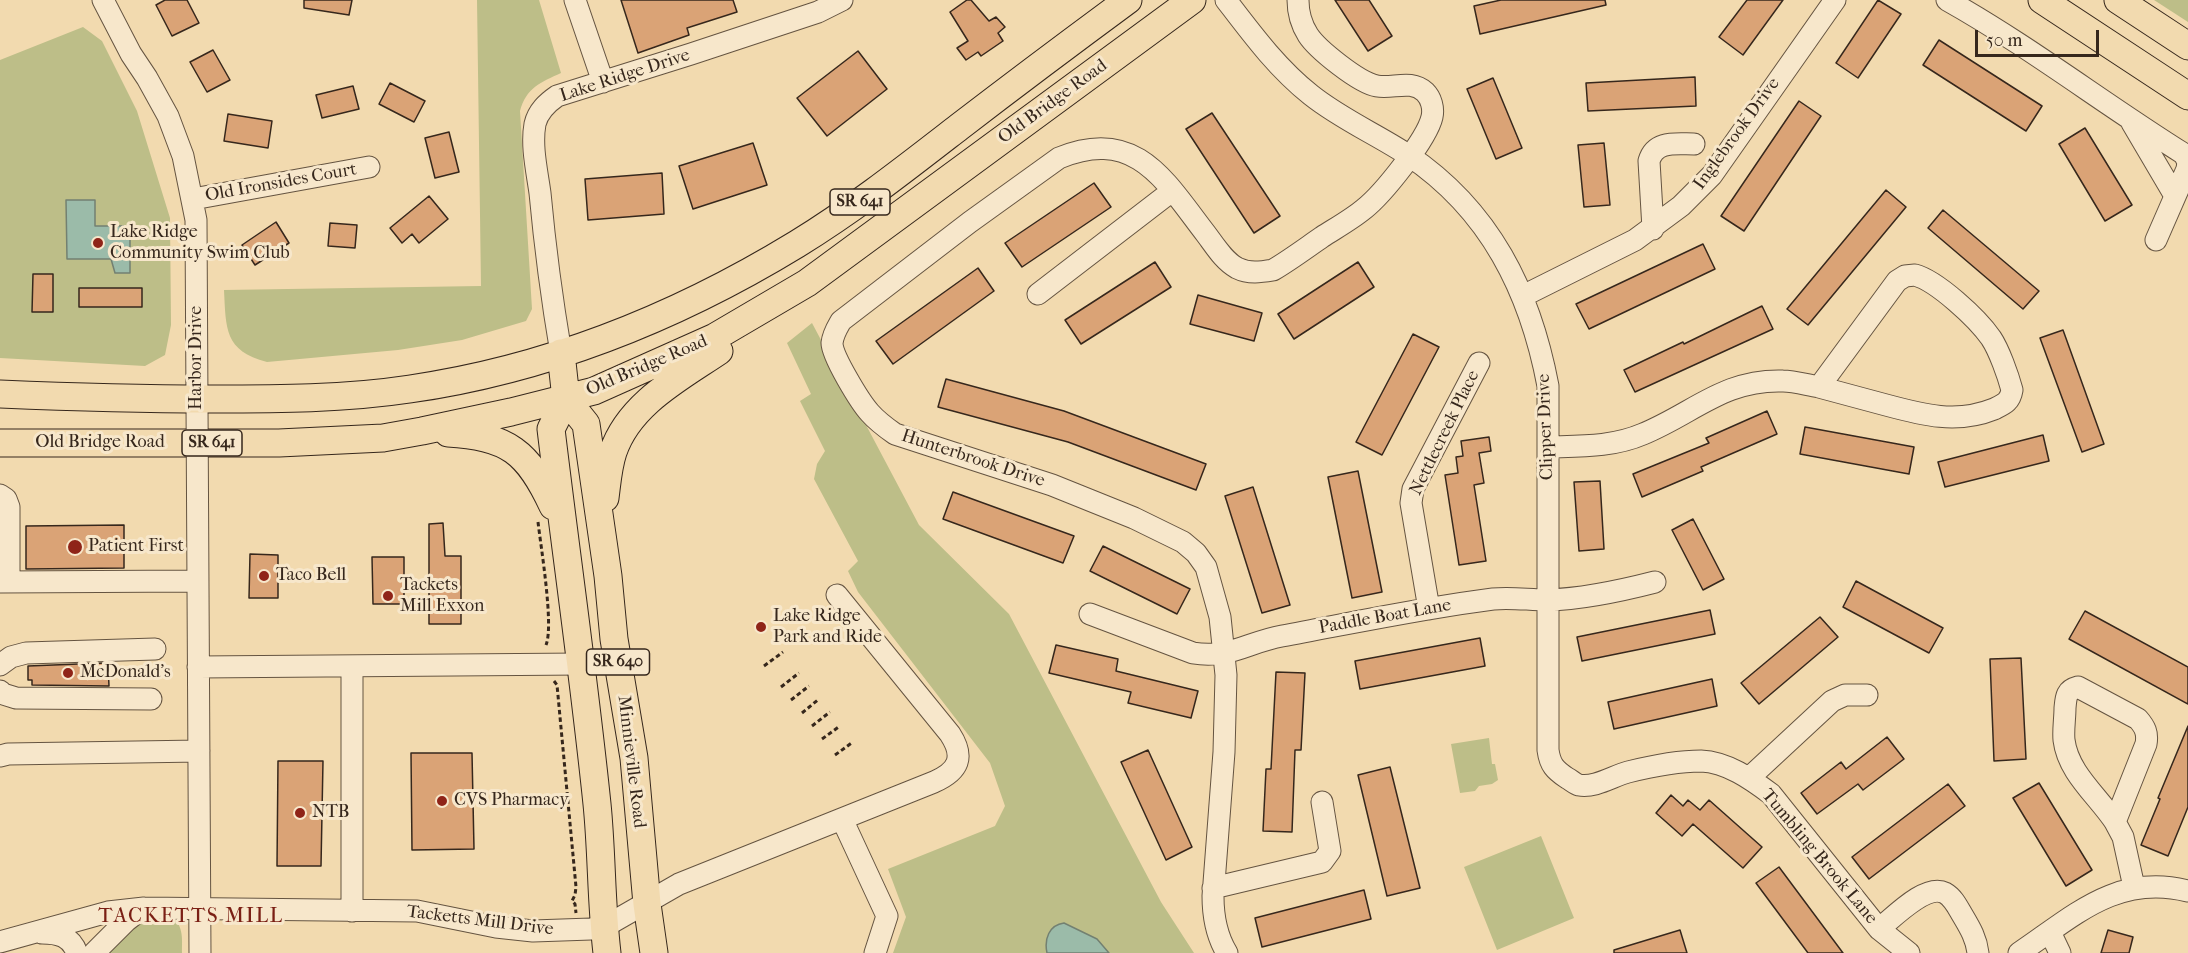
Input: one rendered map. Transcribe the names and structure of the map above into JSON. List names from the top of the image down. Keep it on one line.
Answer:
{"streets":{"main road":["Old Bridge Road","SR 641","SR 640","Minnieville Road"],"street":["Lake Ridge Drive","Inglebrook Drive","Old Ironsides Court","Harbor Drive","Clipper Drive","Nettlecreek Place","Hunterbrook Drive","Paddle Boat Lane","Tumbling Brook Lane","Tacketts Mill Drive"]},"crossings":[["Lake Ridge Drive","Old Bridge Road"],["Old Bridge Road","Harbor Drive"],["Old Bridge Road","Minnieville Road"],["Inglebrook Drive","Clipper Drive"],["Old Ironsides Court","Harbor Drive"],["Harbor Drive","Tacketts Mill Drive"],["Clipper Drive","Hunterbrook Drive"],["Clipper Drive","Paddle Boat Lane"],["Clipper Drive","Tumbling Brook Lane"],["Nettlecreek Place","Paddle Boat Lane"],["Hunterbrook Drive","Paddle Boat Lane"],["Minnieville Road","Tacketts Mill Drive"]],"districts":["TACKETTS MILL"],"places":["Lake Ridge Community Swim Club","Patient First","Taco Bell","Tackets Mill Exxon","Lake Ridge Park and Ride","McDonald's","CVS Pharmacy","NTB"],"scale_bar":"50 m"}
